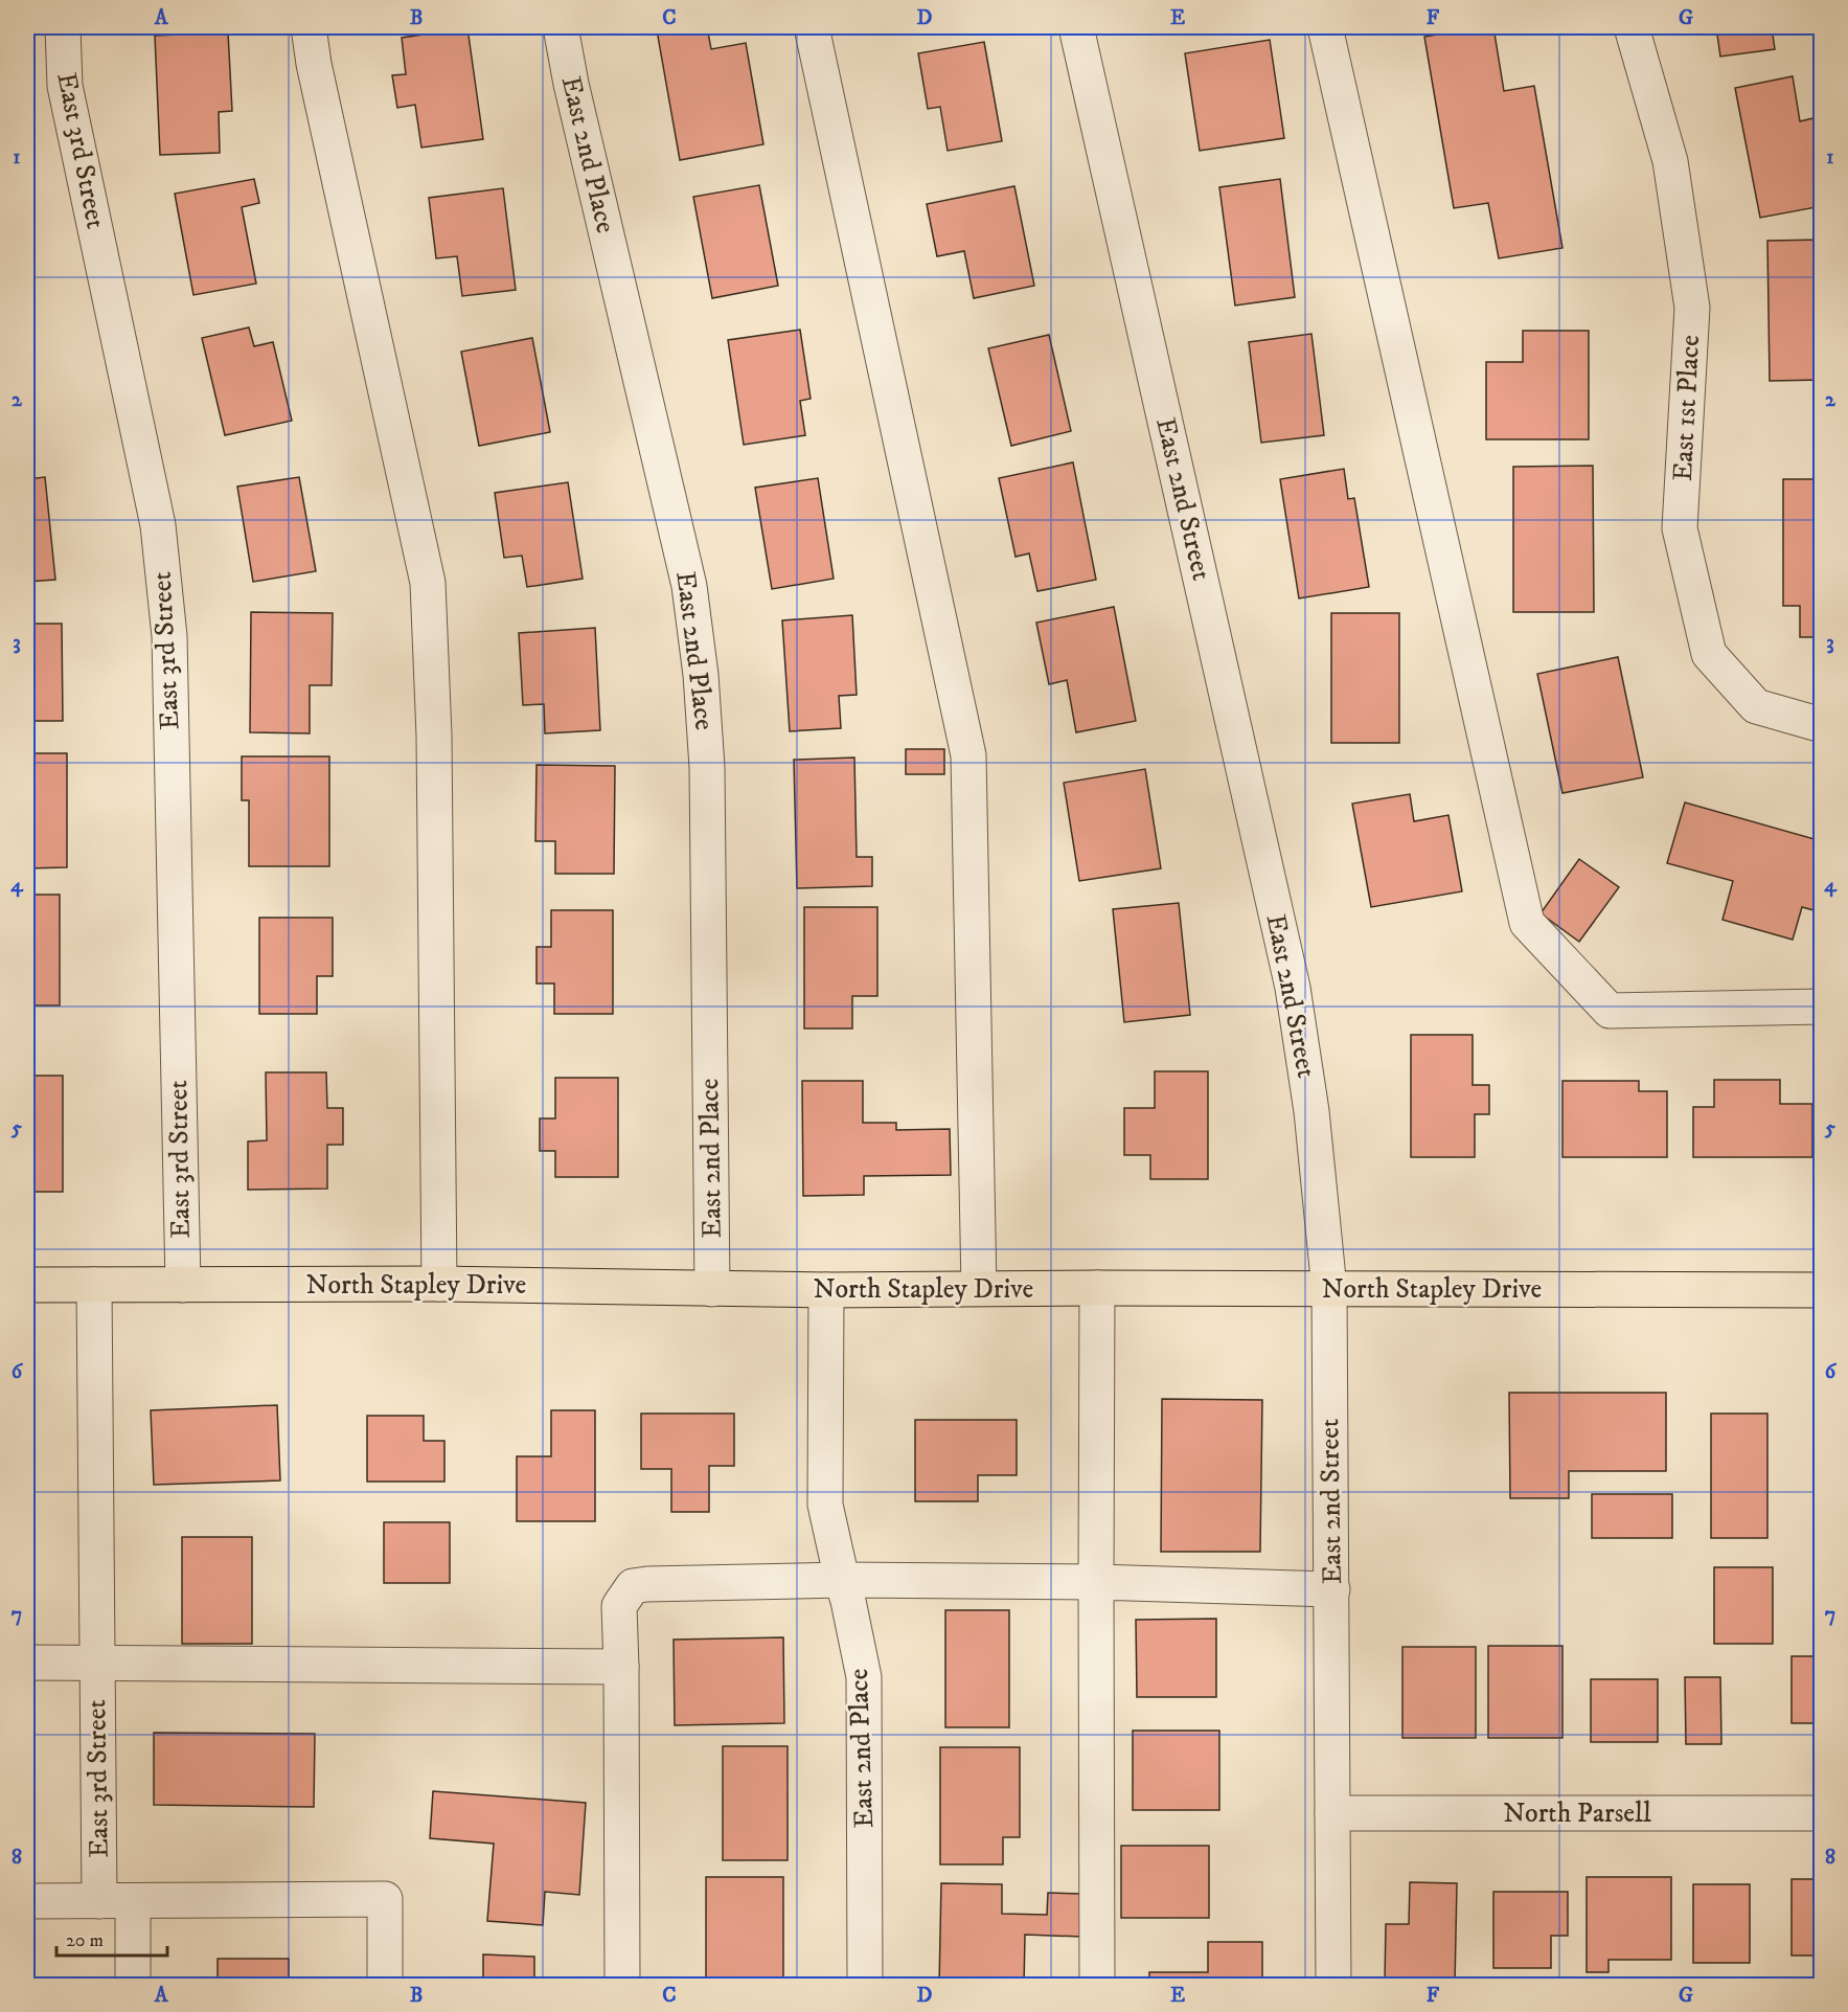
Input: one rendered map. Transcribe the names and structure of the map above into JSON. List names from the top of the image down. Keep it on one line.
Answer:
{"streets":{"main road":["North Stapley Drive"],"street":["East 3rd Street","East 2nd Place","East 1st Place","East 2nd Street","North Parsell"]},"crossings":[["East 3rd Street","North Stapley Drive"],["East 2nd Place","North Stapley Drive"],["East 2nd Street","North Stapley Drive"],["East 2nd Street","North Parsell"]],"scale_bar":"20 m","grid":{"columns":["A","B","C","D","E","F","G"],"rows":["1","2","3","4","5","6","7","8"]}}
